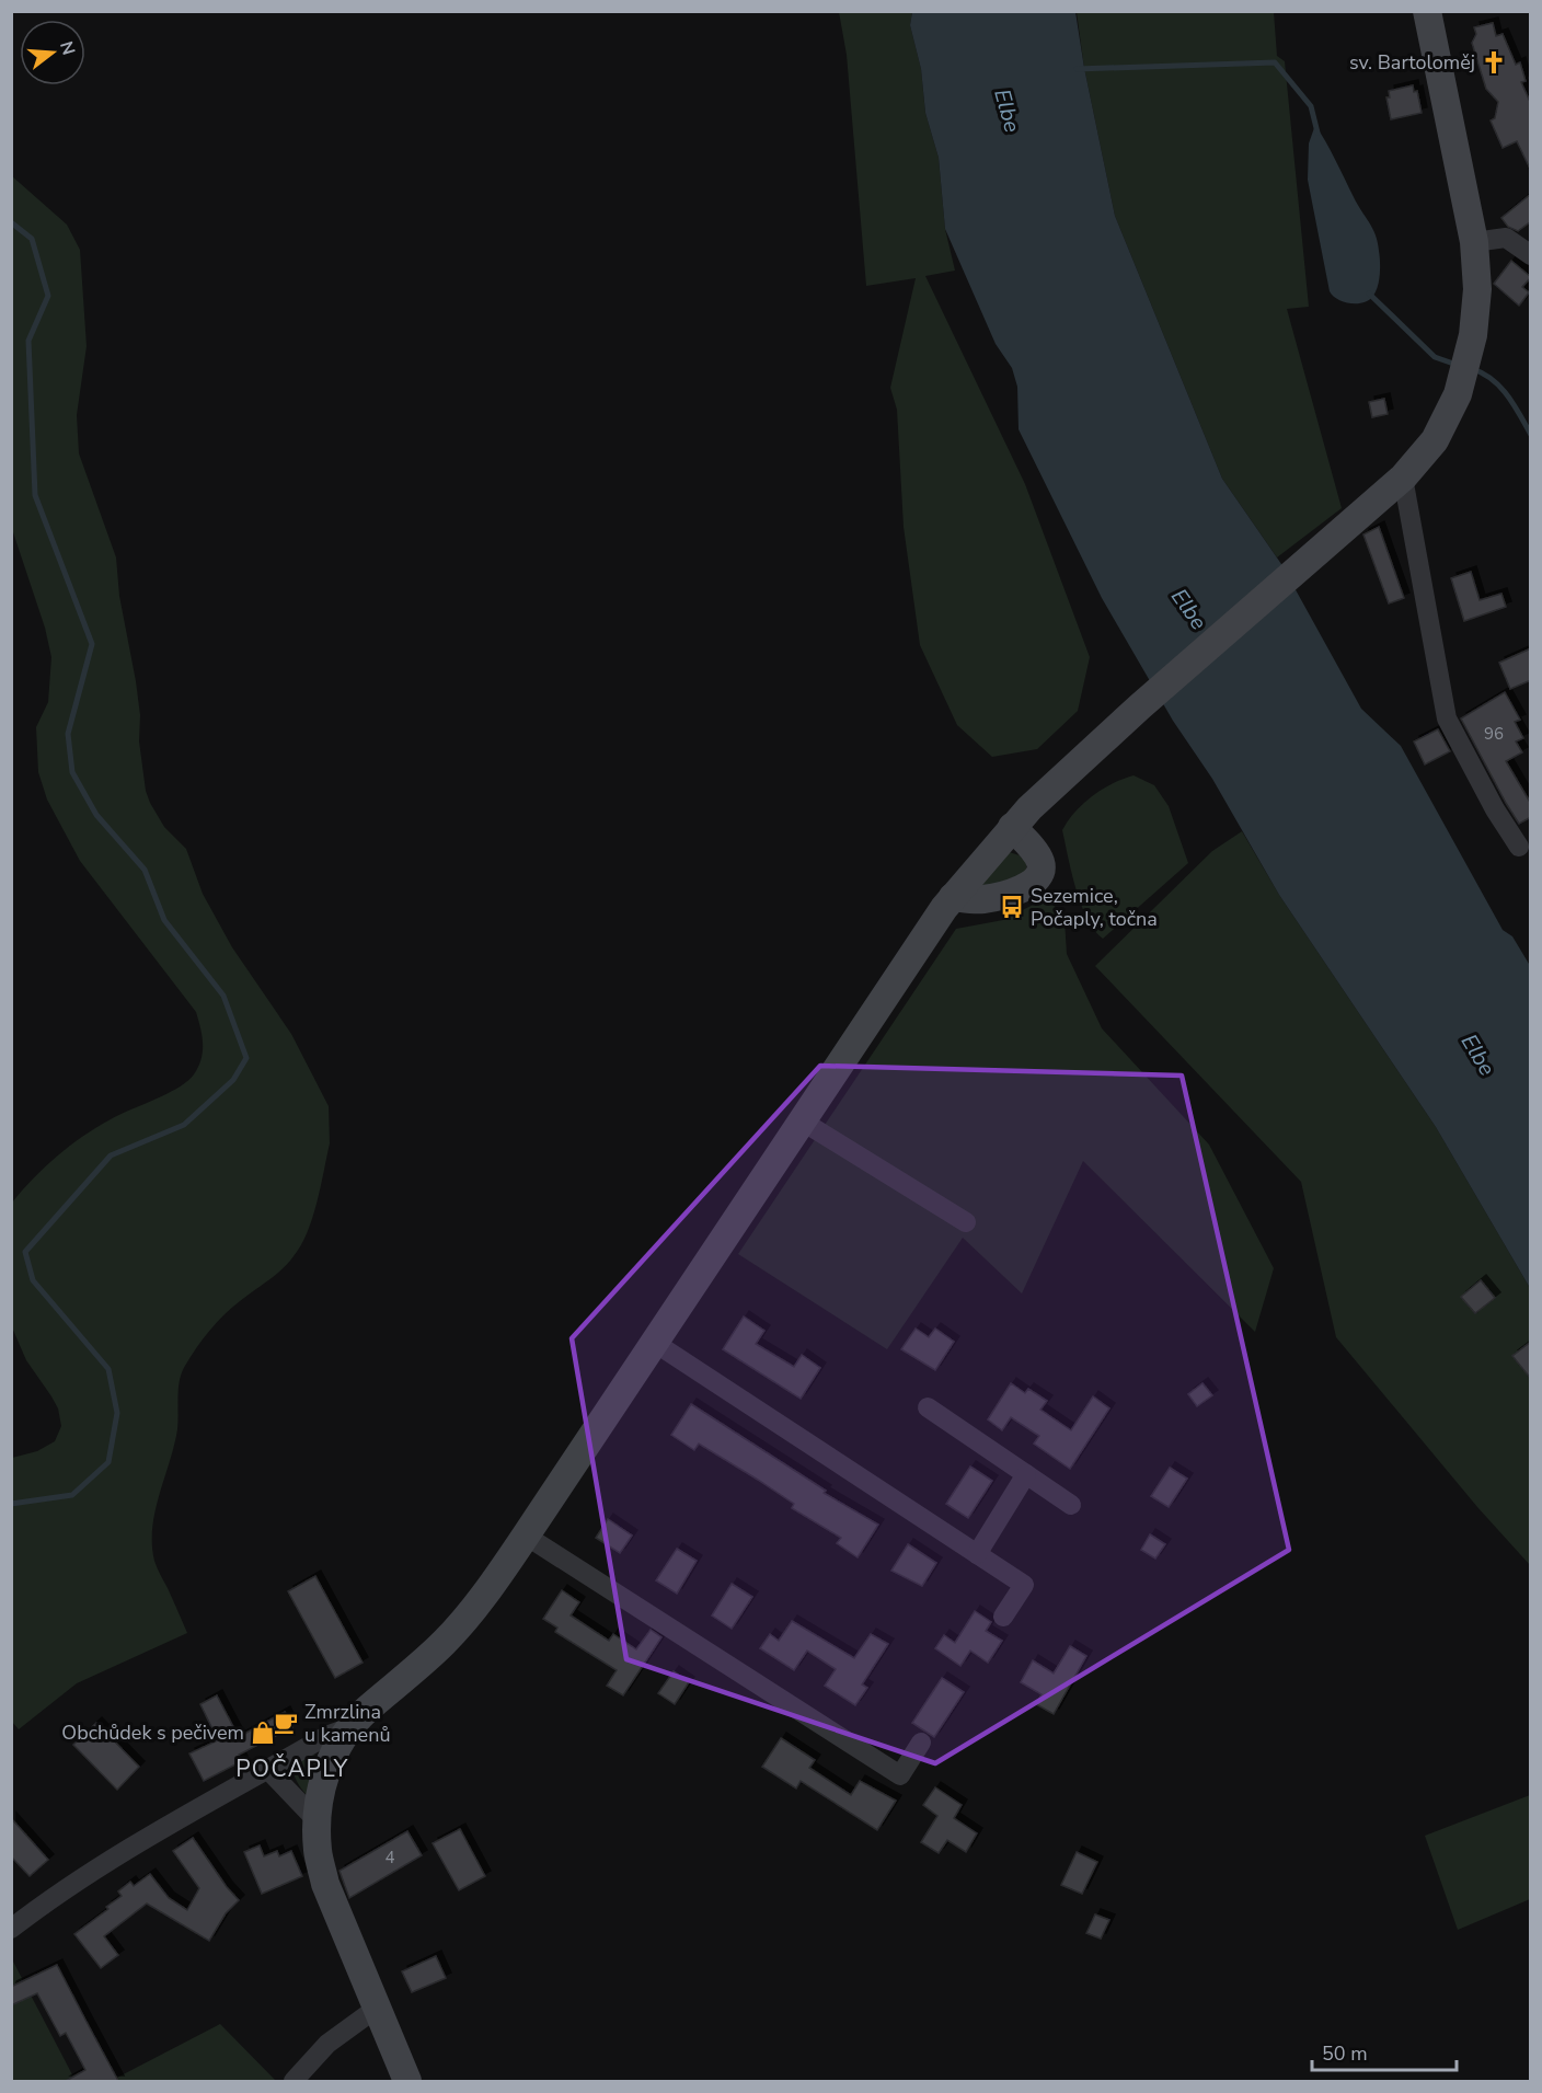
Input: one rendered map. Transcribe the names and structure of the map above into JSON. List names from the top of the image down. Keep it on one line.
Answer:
{"districts":["POČAPLY"],"water":["Elbe"],"places":{"church":["sv. Bartoloměj"],"bus stop":["Sezemice, Počaply, točna"],"cafe":["Zmrzlina u kamenů"],"shop":["Obchůdek s pečivem"]},"house_numbers":["96","4"],"scale_bar":"50 m","north":"right"}
